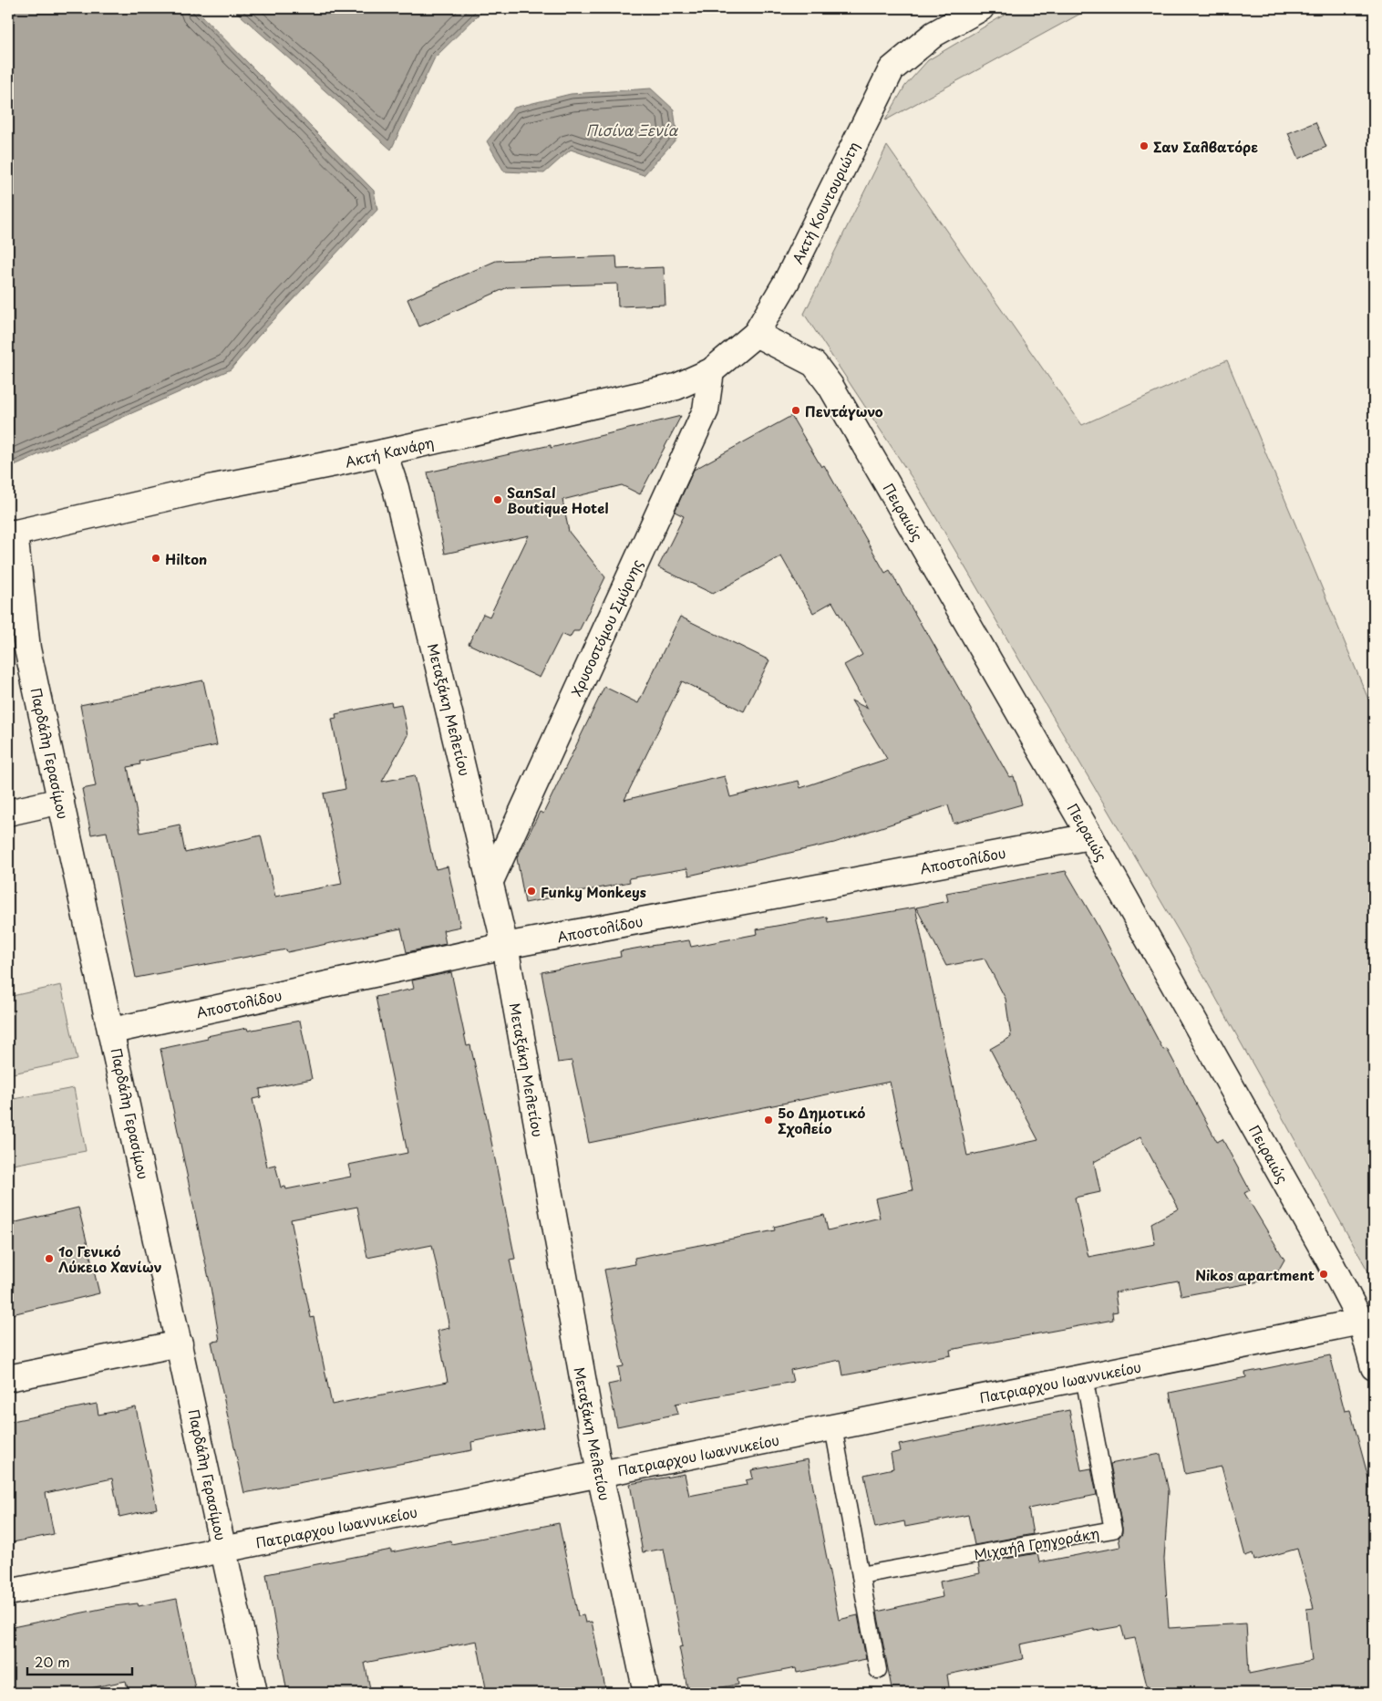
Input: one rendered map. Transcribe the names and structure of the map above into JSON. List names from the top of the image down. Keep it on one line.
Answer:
{"streets":{"street":["Ακτή Κουντουριώτη","Ακτή Κανάρη","Πειραιώς","Χρυσοστόμου Σμύρνης","Μεταξάκη Μελετίου","Παρδάλη Γερασίμου","Αποστολίδου","Πατριαρχου Ιωαννικείου"],"lane":["Μιχαήλ Γρηγοράκη"]},"crossings":[["Ακτή Κουντουριώτη","Ακτή Κανάρη"],["Ακτή Κουντουριώτη","Πειραιώς"],["Ακτή Κανάρη","Πειραιώς"],["Ακτή Κανάρη","Χρυσοστόμου Σμύρνης"],["Ακτή Κανάρη","Μεταξάκη Μελετίου"],["Ακτή Κανάρη","Παρδάλη Γερασίμου"],["Πειραιώς","Αποστολίδου"],["Πειραιώς","Πατριαρχου Ιωαννικείου"],["Χρυσοστόμου Σμύρνης","Μεταξάκη Μελετίου"],["Μεταξάκη Μελετίου","Αποστολίδου"],["Μεταξάκη Μελετίου","Πατριαρχου Ιωαννικείου"],["Παρδάλη Γερασίμου","Αποστολίδου"],["Παρδάλη Γερασίμου","Πατριαρχου Ιωαννικείου"],["Πατριαρχου Ιωαννικείου","Μιχαήλ Γρηγοράκη"]],"water":["Πισίνα Ξενία"],"places":["Σαν Σαλβατόρε","Πεντάγωνο","SanSal Boutique Hotel","Hilton","Funky Monkeys","5ο Δημοτικό Σχολείο","1ο Γενικό Λύκειο Χανίων","Nikos apartment"],"scale_bar":"20 m"}
